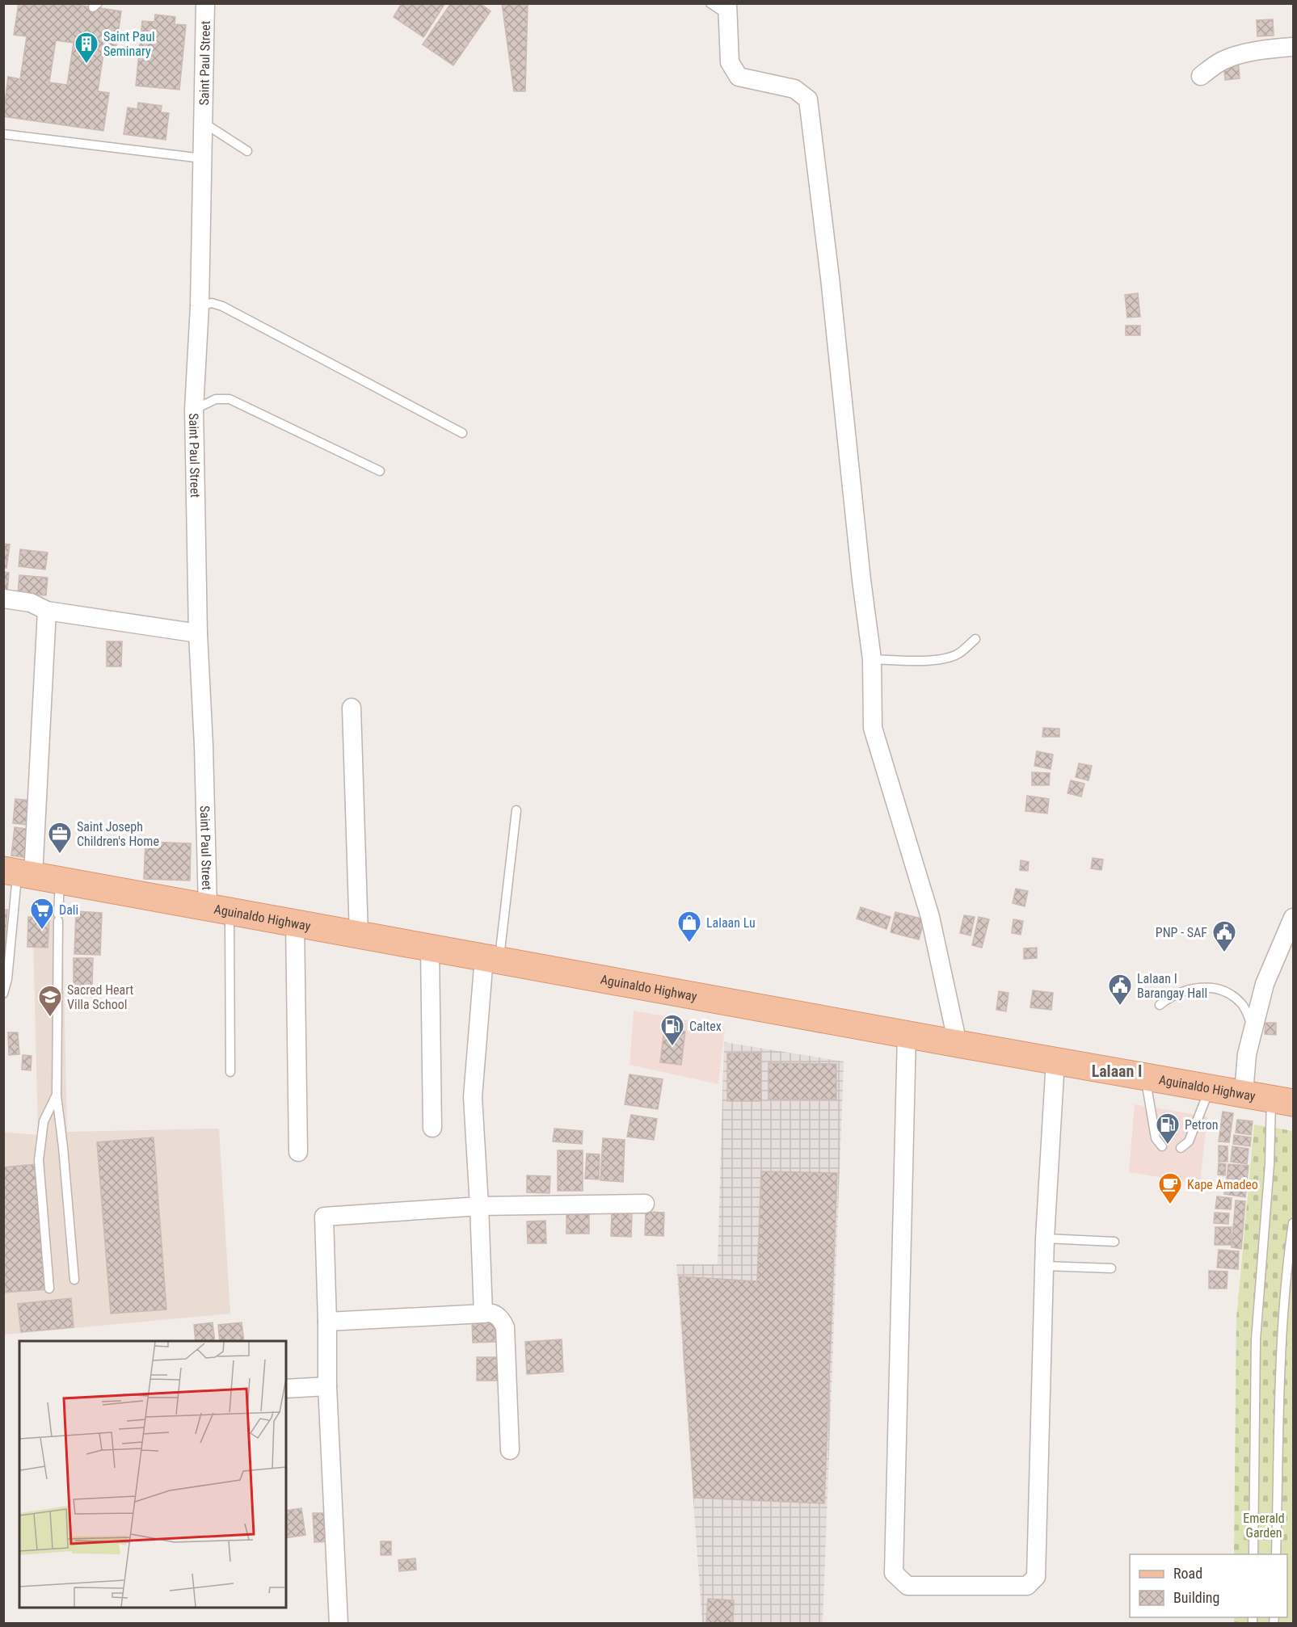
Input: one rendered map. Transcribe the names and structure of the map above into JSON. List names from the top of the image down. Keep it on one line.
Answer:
{"streets":{"main road":["Aguinaldo Highway"],"street":["Saint Paul Street"]},"crossings":[["Saint Paul Street","Aguinaldo Highway"]],"districts":["Lalaan I"],"parks":["Emerald Garden"],"places":{"building":["Saint Paul Seminary"],"office":["Saint Joseph Children's Home"],"supermarket":["Dali"],"shop":["Lalaan Lu"],"public building":["PNP - SAF","Lalaan I Barangay Hall"],"school or university":["Sacred Heart Villa School"],"fuel station":["Caltex","Petron"],"cafe":["Kape Amadeo"]},"legend":["Road","Building"]}
